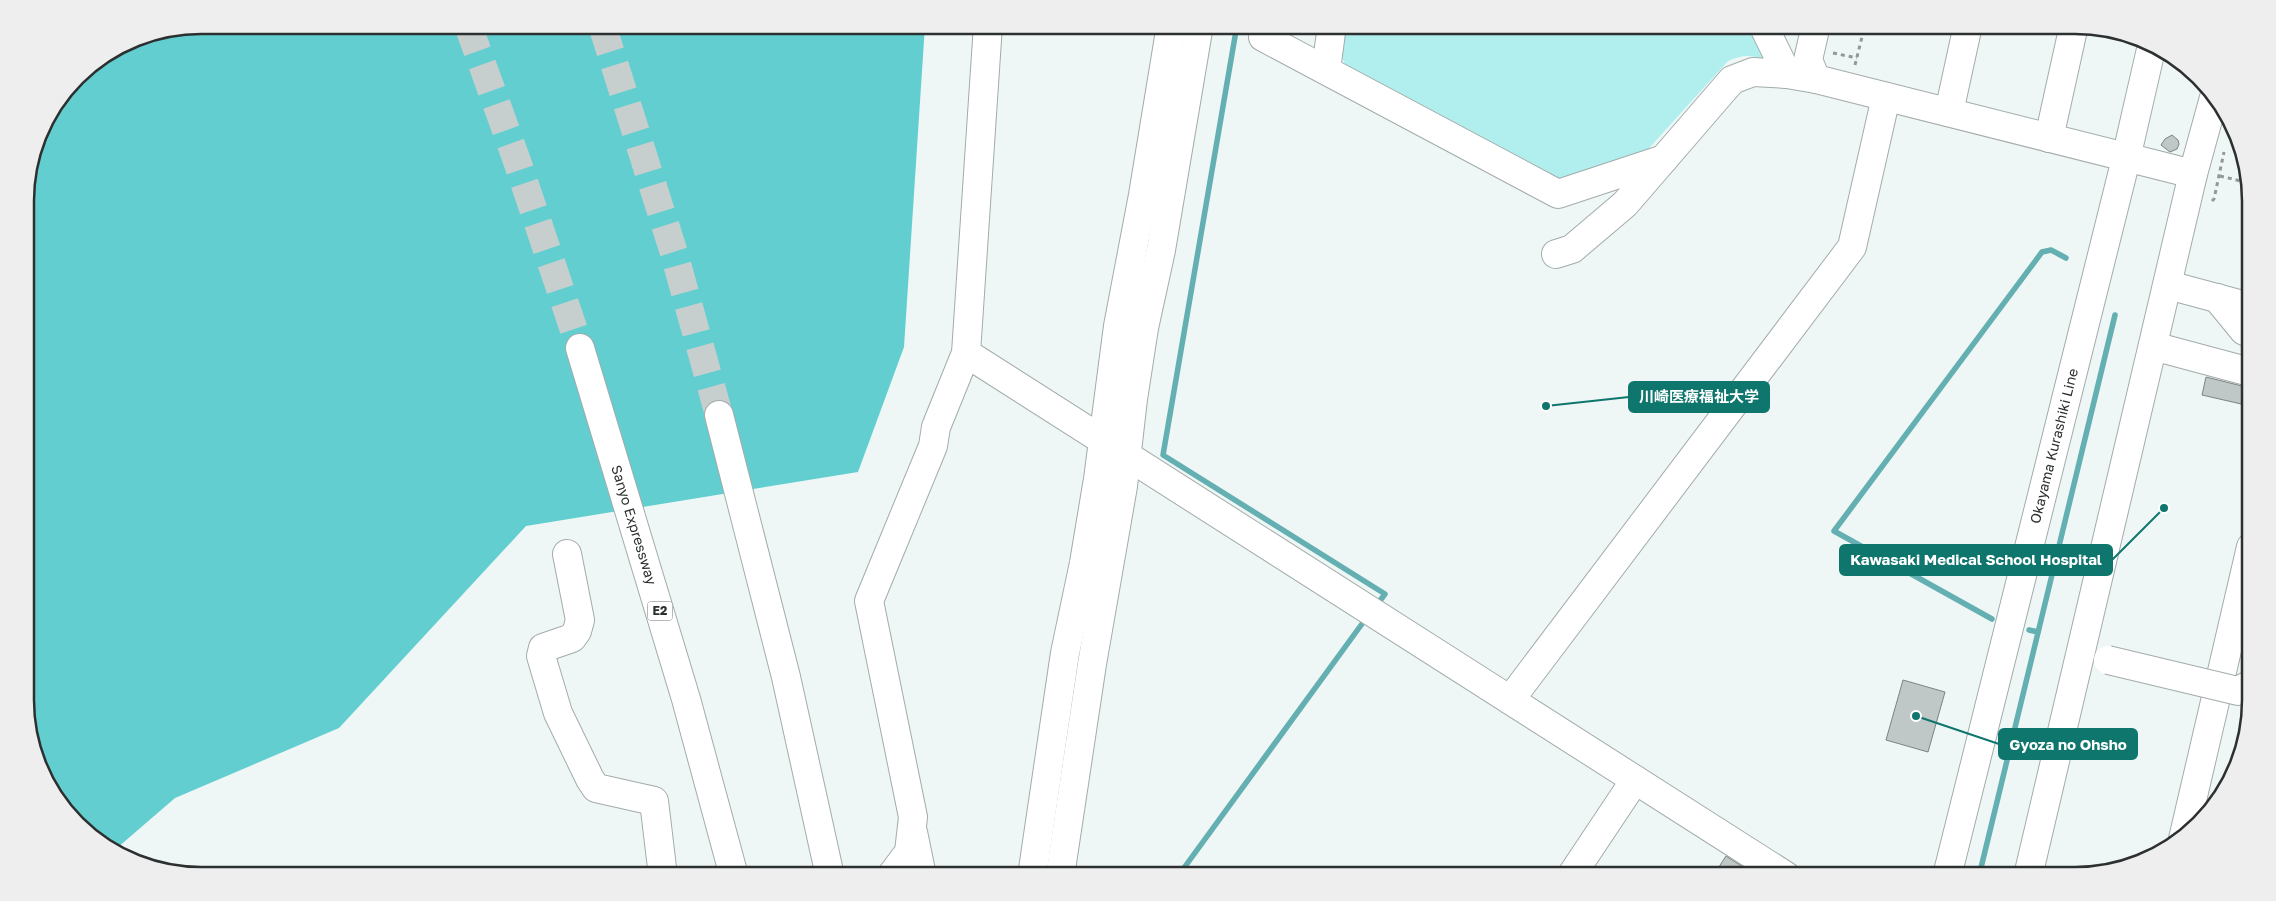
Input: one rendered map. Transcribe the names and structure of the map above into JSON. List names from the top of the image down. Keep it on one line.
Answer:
{"streets":{"main road":["Okayama Kurashiki Line","Sanyo Expressway","E2"]},"places":["川崎医療福祉大学","Kawasaki Medical School Hospital","Gyoza no Ohsho"]}
